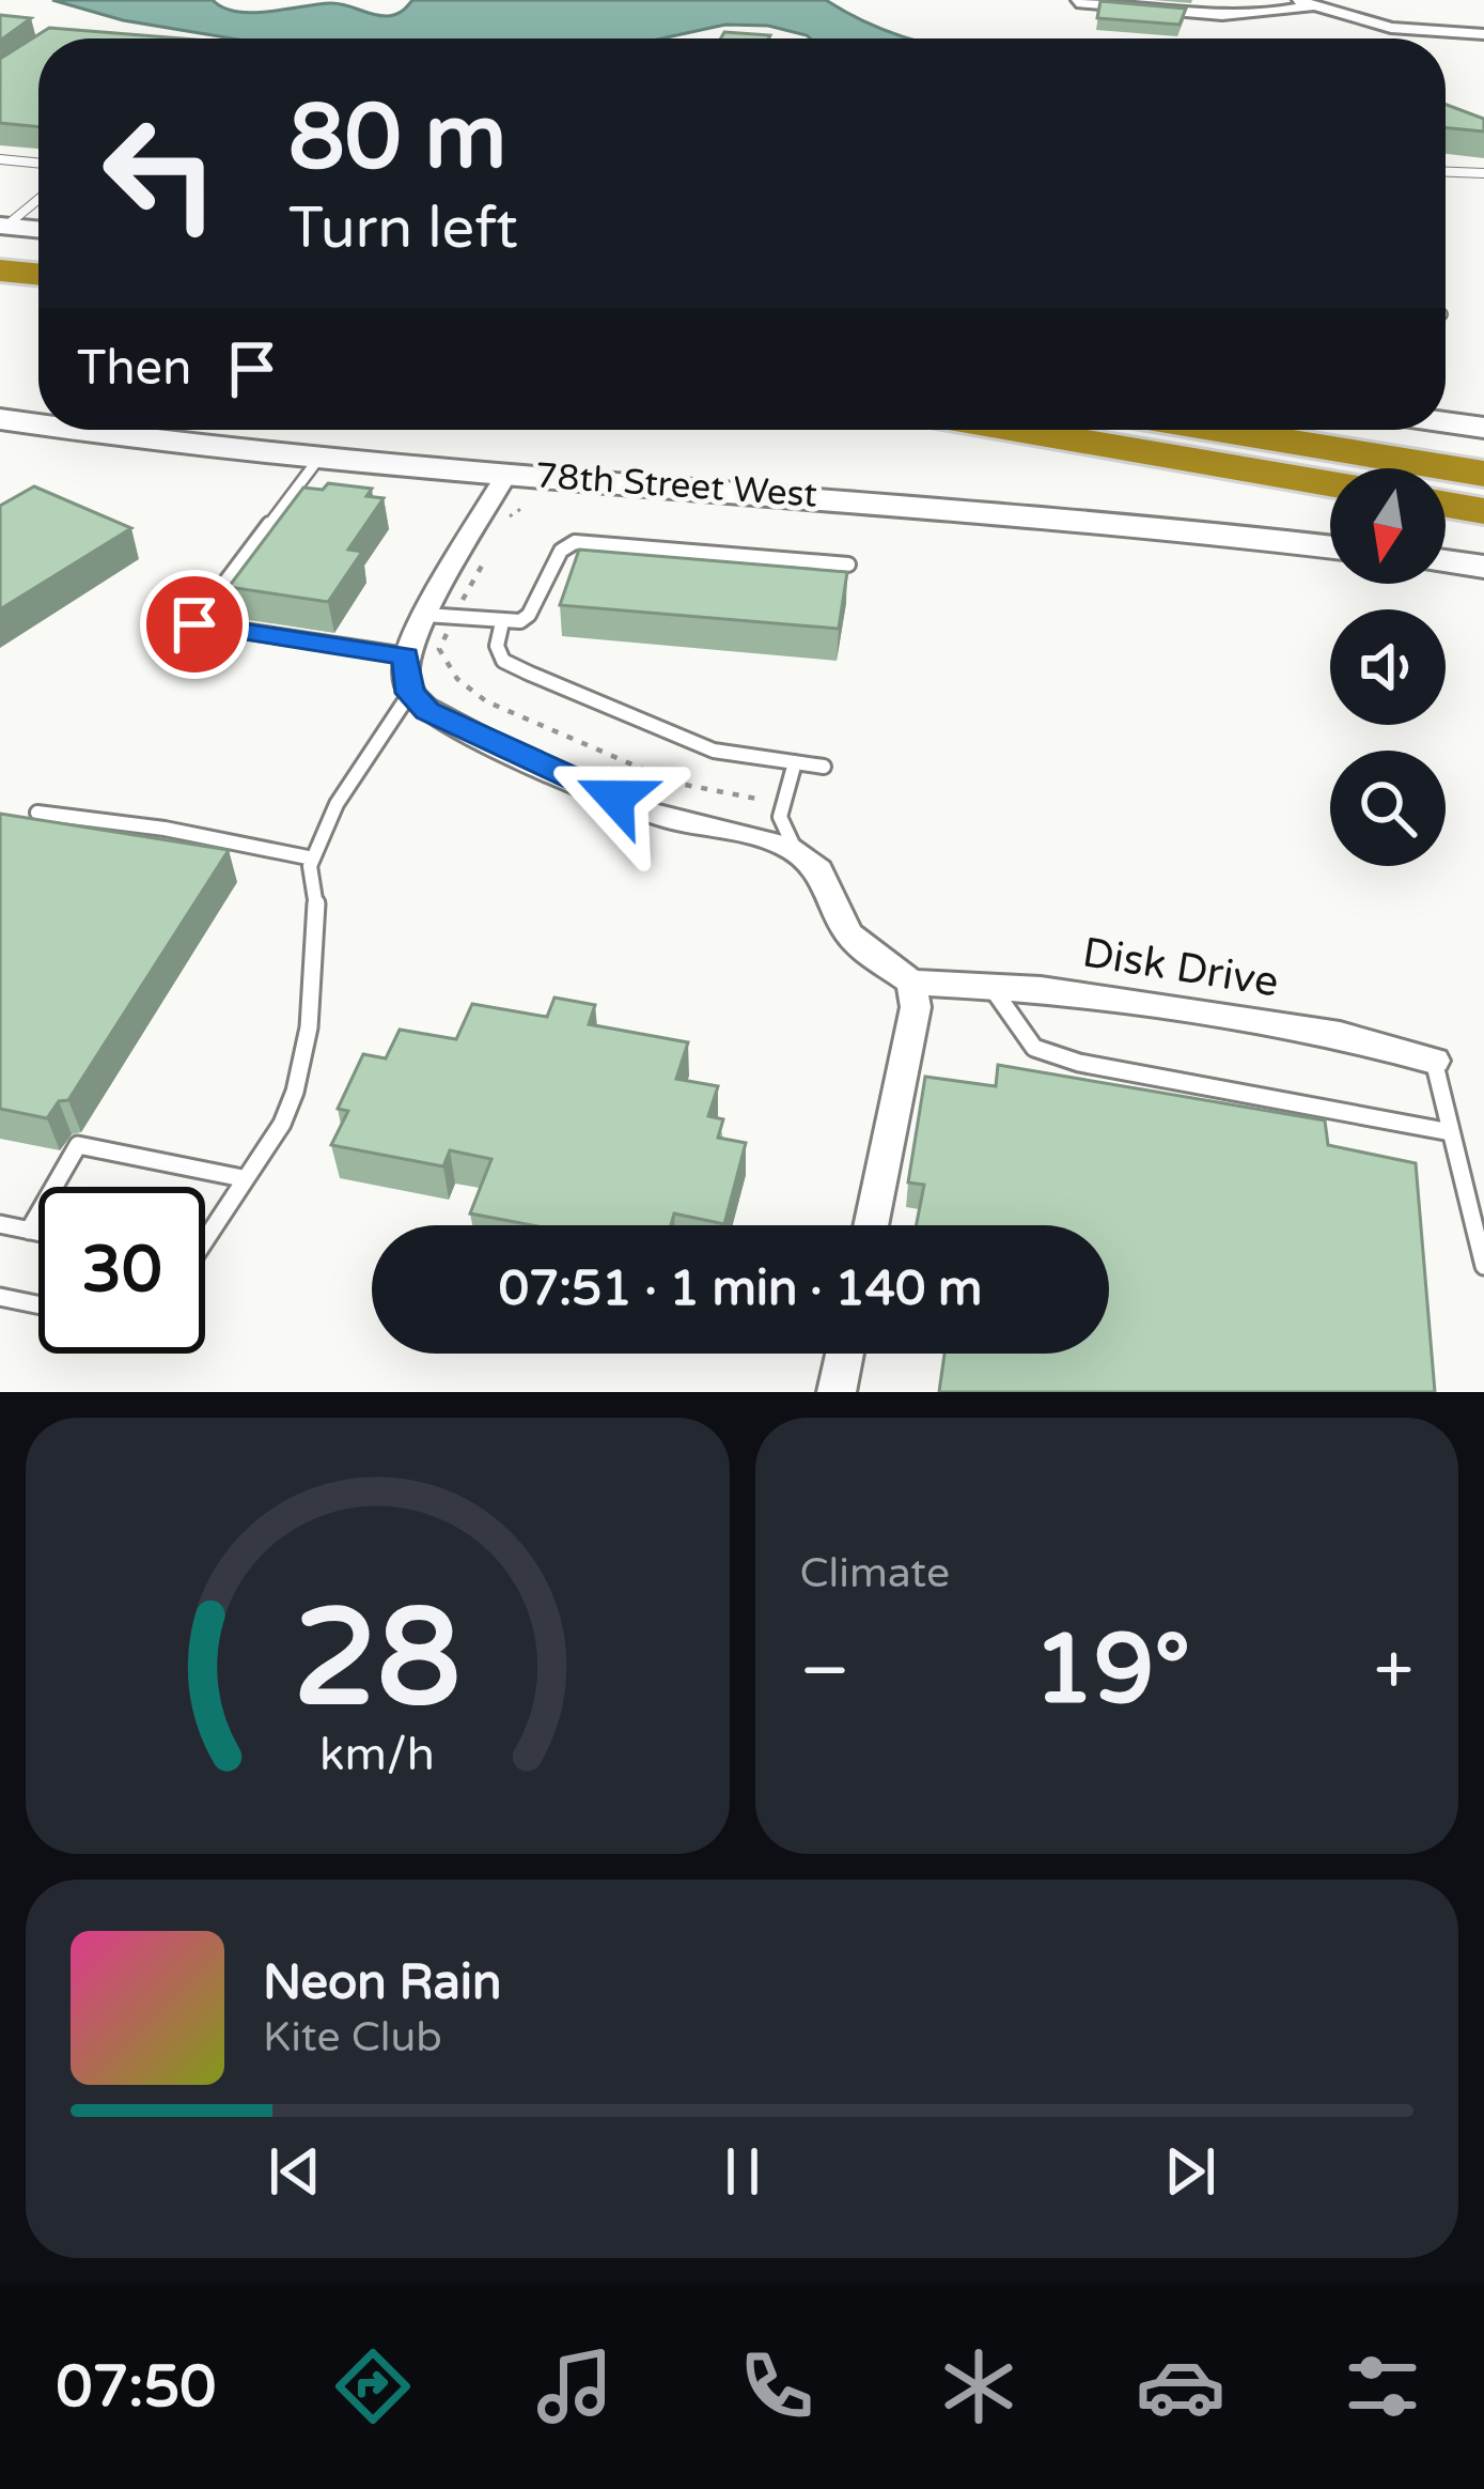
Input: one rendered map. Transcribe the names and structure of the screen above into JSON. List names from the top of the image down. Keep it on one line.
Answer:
{"streets":{"street":["78th Street West","Disk Drive"]},"north":"bottom","page":{"turn":["80 m","Turn left"],"then":"Then","limit":"30","trip":"07:51 · 1 min · 140 m","tile":"Climate","heat":["−","19°","+"],"song":["Neon Rain","Kite Club"],"tabs":"07:50","gauge":["28","km/h"]}}
